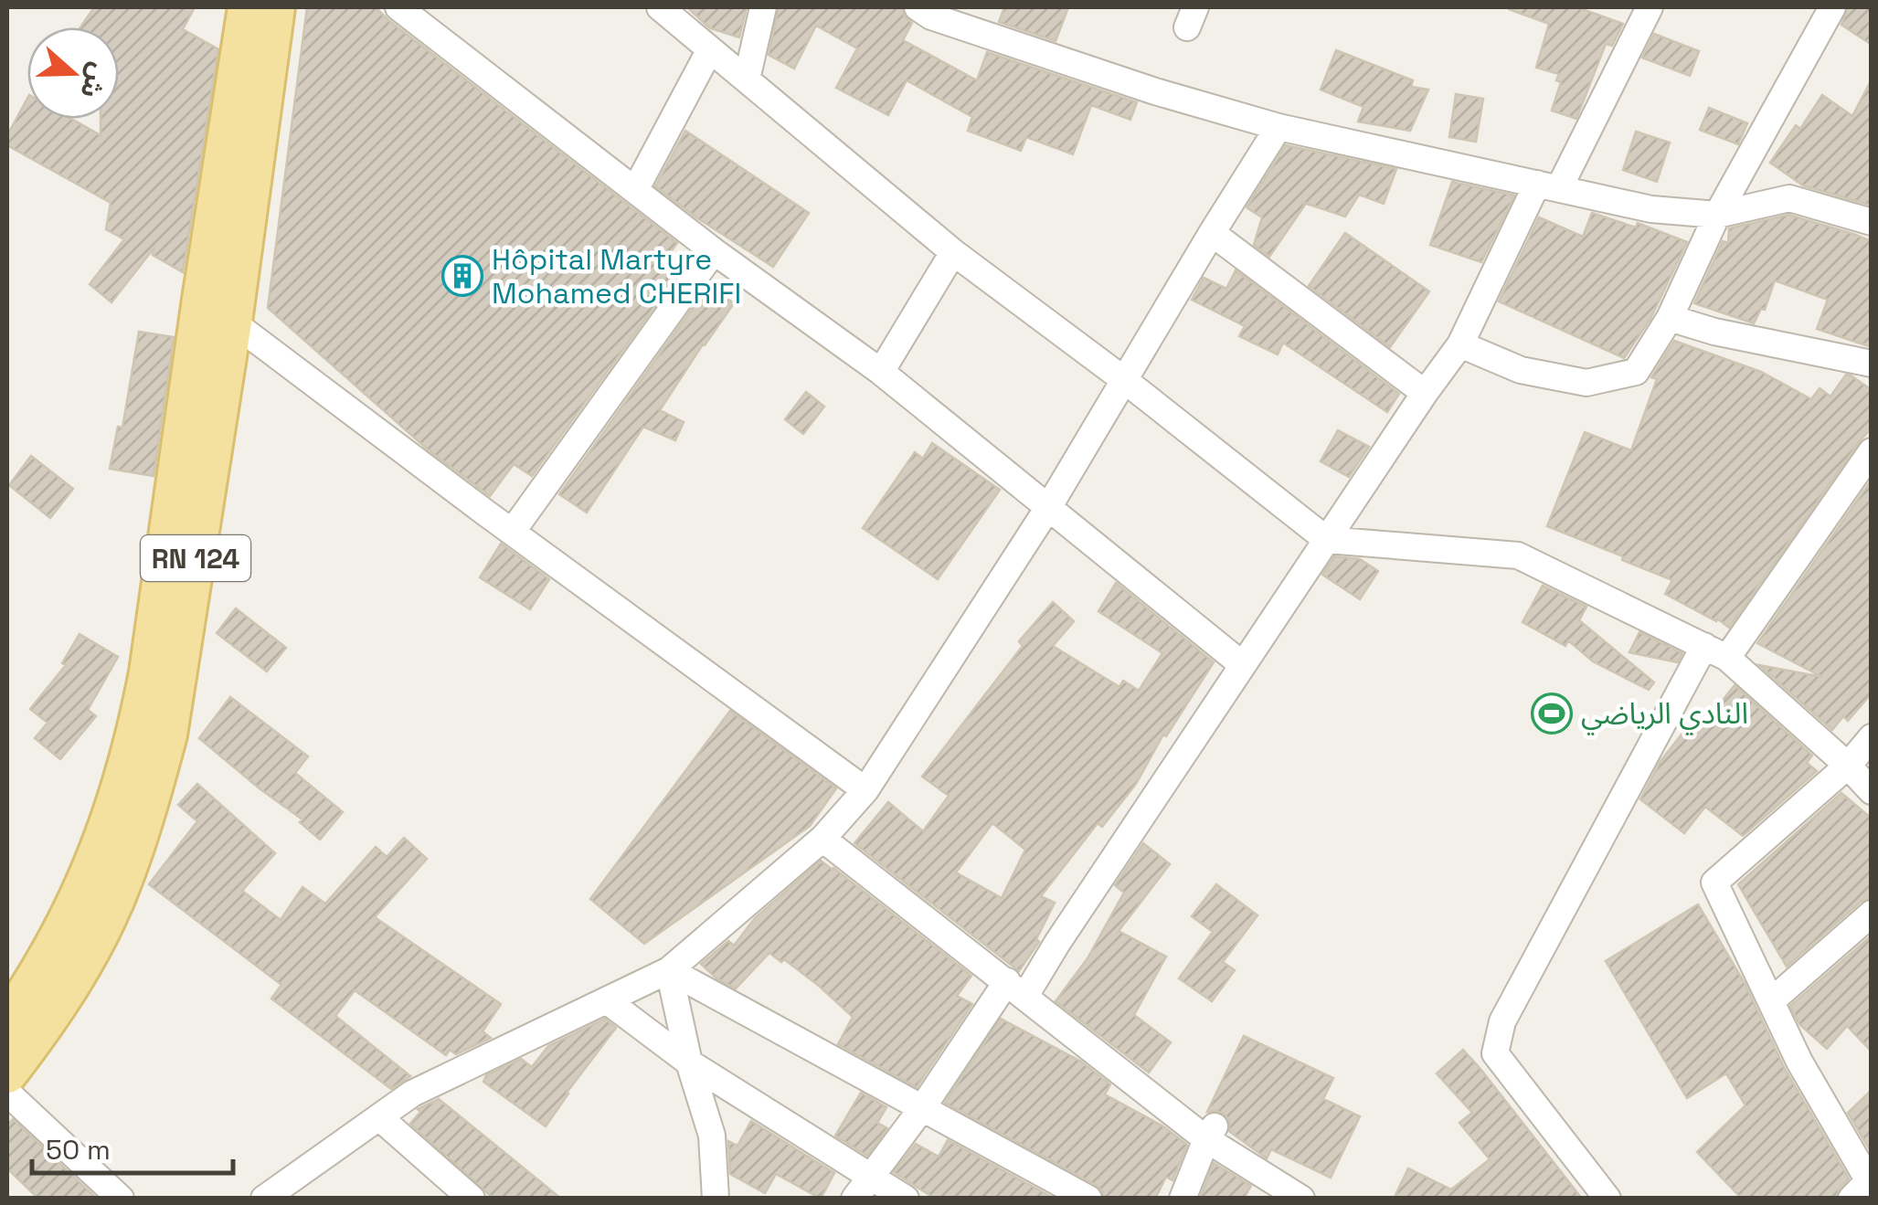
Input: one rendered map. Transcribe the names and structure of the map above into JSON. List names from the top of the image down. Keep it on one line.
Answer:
{"streets":{"main road":["RN 124"]},"places":{"building":["Hôpital Martyre Mohamed CHERIFI"],"sports":["النادي الرياضي"]},"scale_bar":"50 m","north":"right"}
